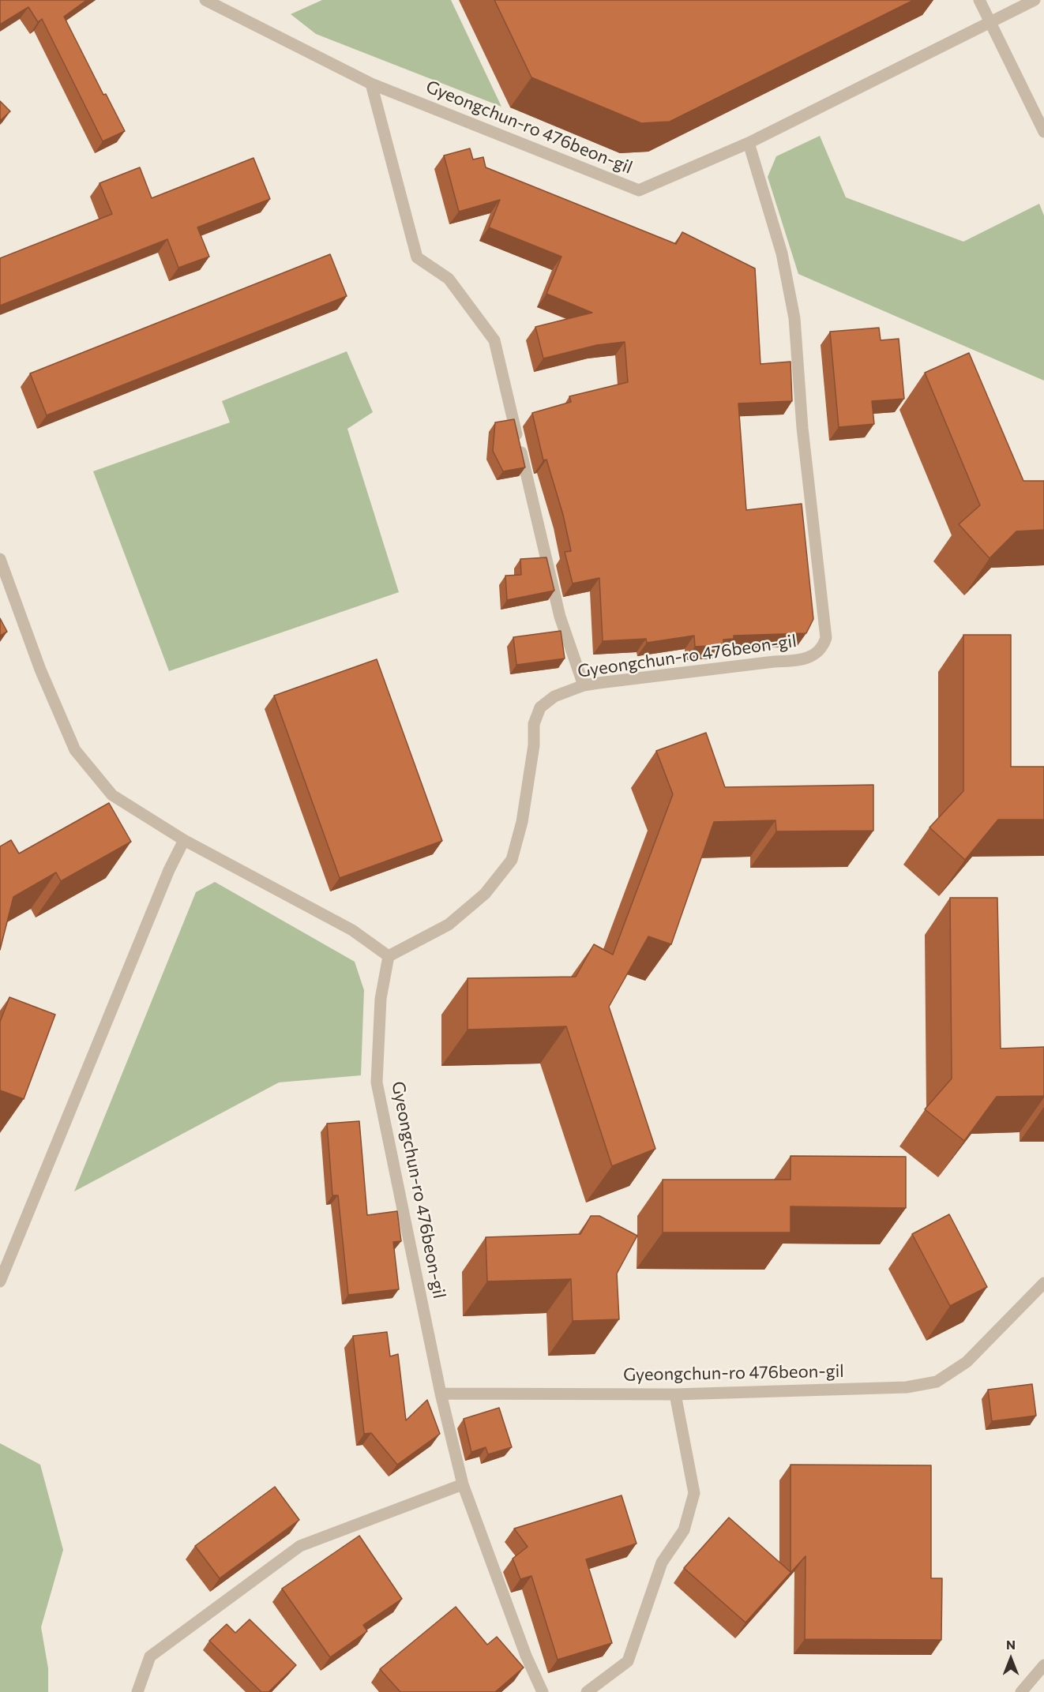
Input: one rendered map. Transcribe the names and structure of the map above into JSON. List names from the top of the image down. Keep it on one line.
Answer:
{"streets":{"street":["Gyeongchun-ro 476beon-gil"]},"north":"top"}
